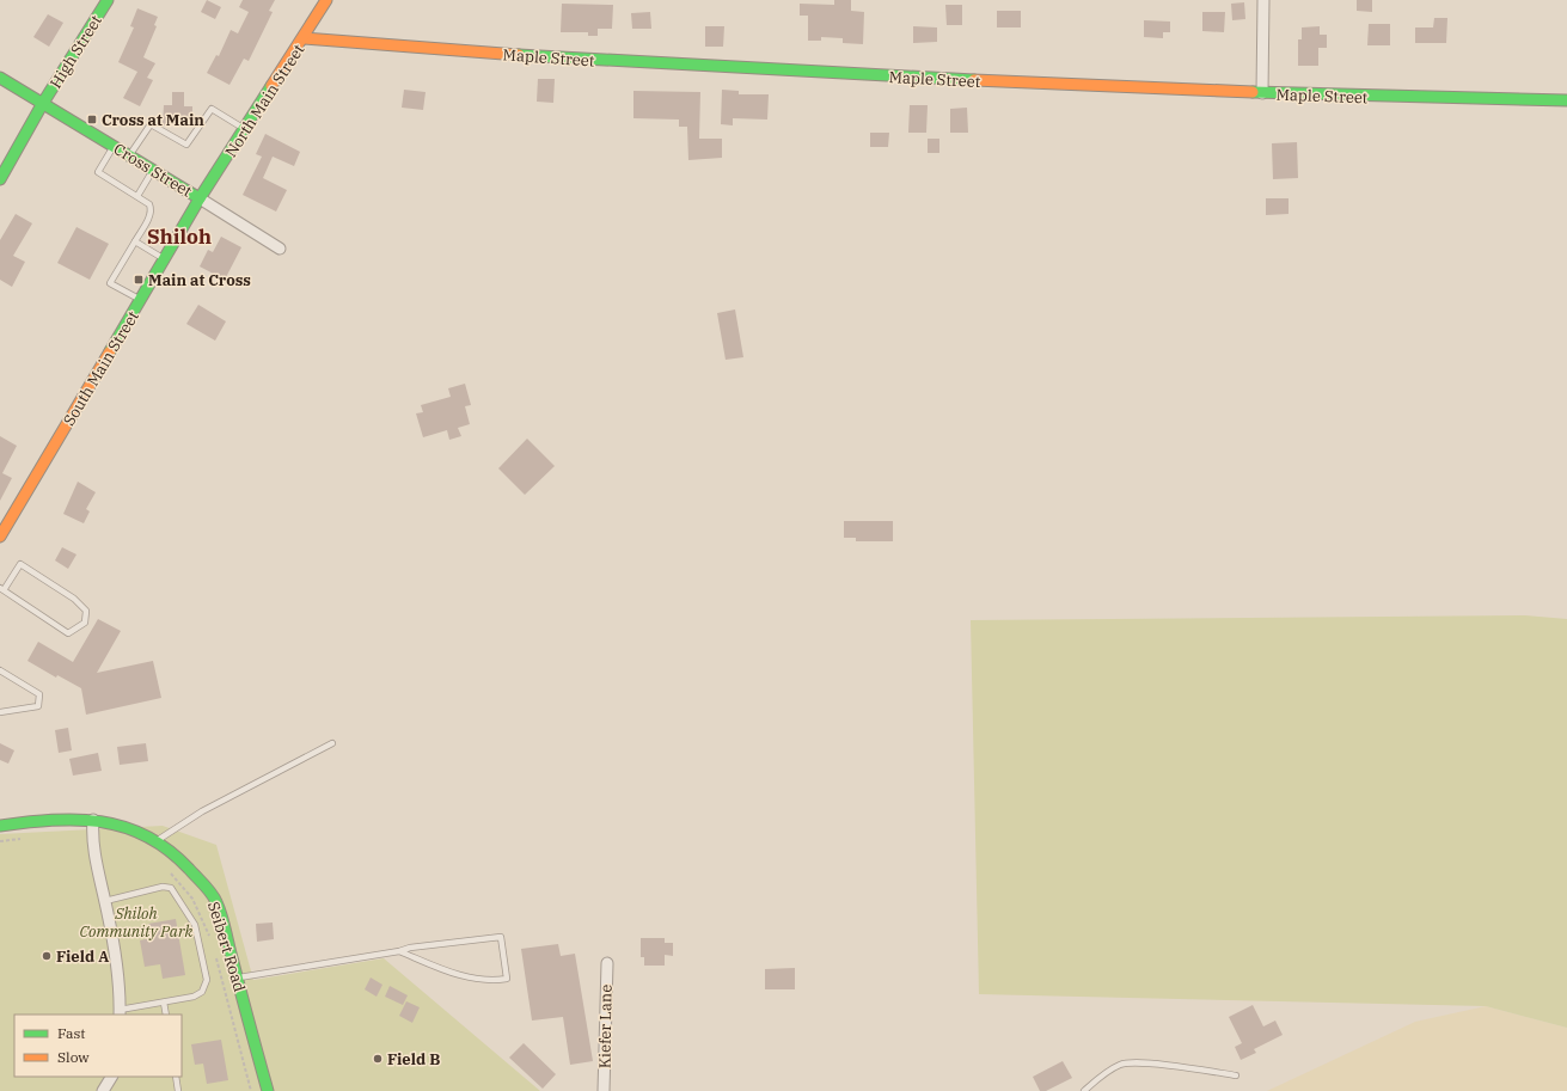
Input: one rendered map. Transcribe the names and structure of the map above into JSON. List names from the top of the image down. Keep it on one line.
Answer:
{"streets":{"main road":["High Street","Maple Street","North Main Street","Cross Street","South Main Street","Seibert Road"],"street":["Kiefer Lane"]},"crossings":[["High Street","Cross Street"],["Maple Street","North Main Street"],["North Main Street","Cross Street"],["North Main Street","South Main Street"],["Cross Street","South Main Street"]],"districts":["Shiloh"],"parks":["Shiloh Community Park"],"places":{"transit":["Cross at Main","Main at Cross"],"other":["Field A","Field B"]},"legend":["Fast","Slow"]}
